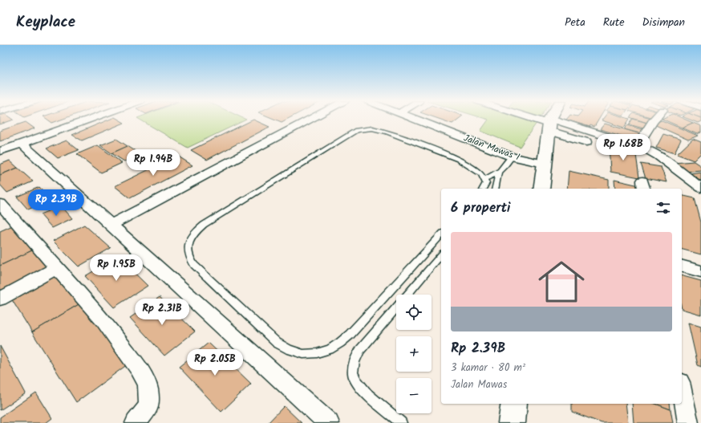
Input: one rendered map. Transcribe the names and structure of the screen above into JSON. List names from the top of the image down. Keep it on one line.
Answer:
{"streets":{"street":["Jalan Mawas 1"]},"page":{"header":"Keyplace","nav":["Peta","Rute","Disimpan"],"price":["Rp 1.68B","Rp 1.94B","Rp 2.39B","Rp 1.95B","Rp 2.31B","Rp 2.05B"],"heading":"6 properti","list":[{"name":"Rp 2.39B","note":"3 kamar · 80 m² · Jalan Mawas"}],"map_buttons":["+","−"]}}
